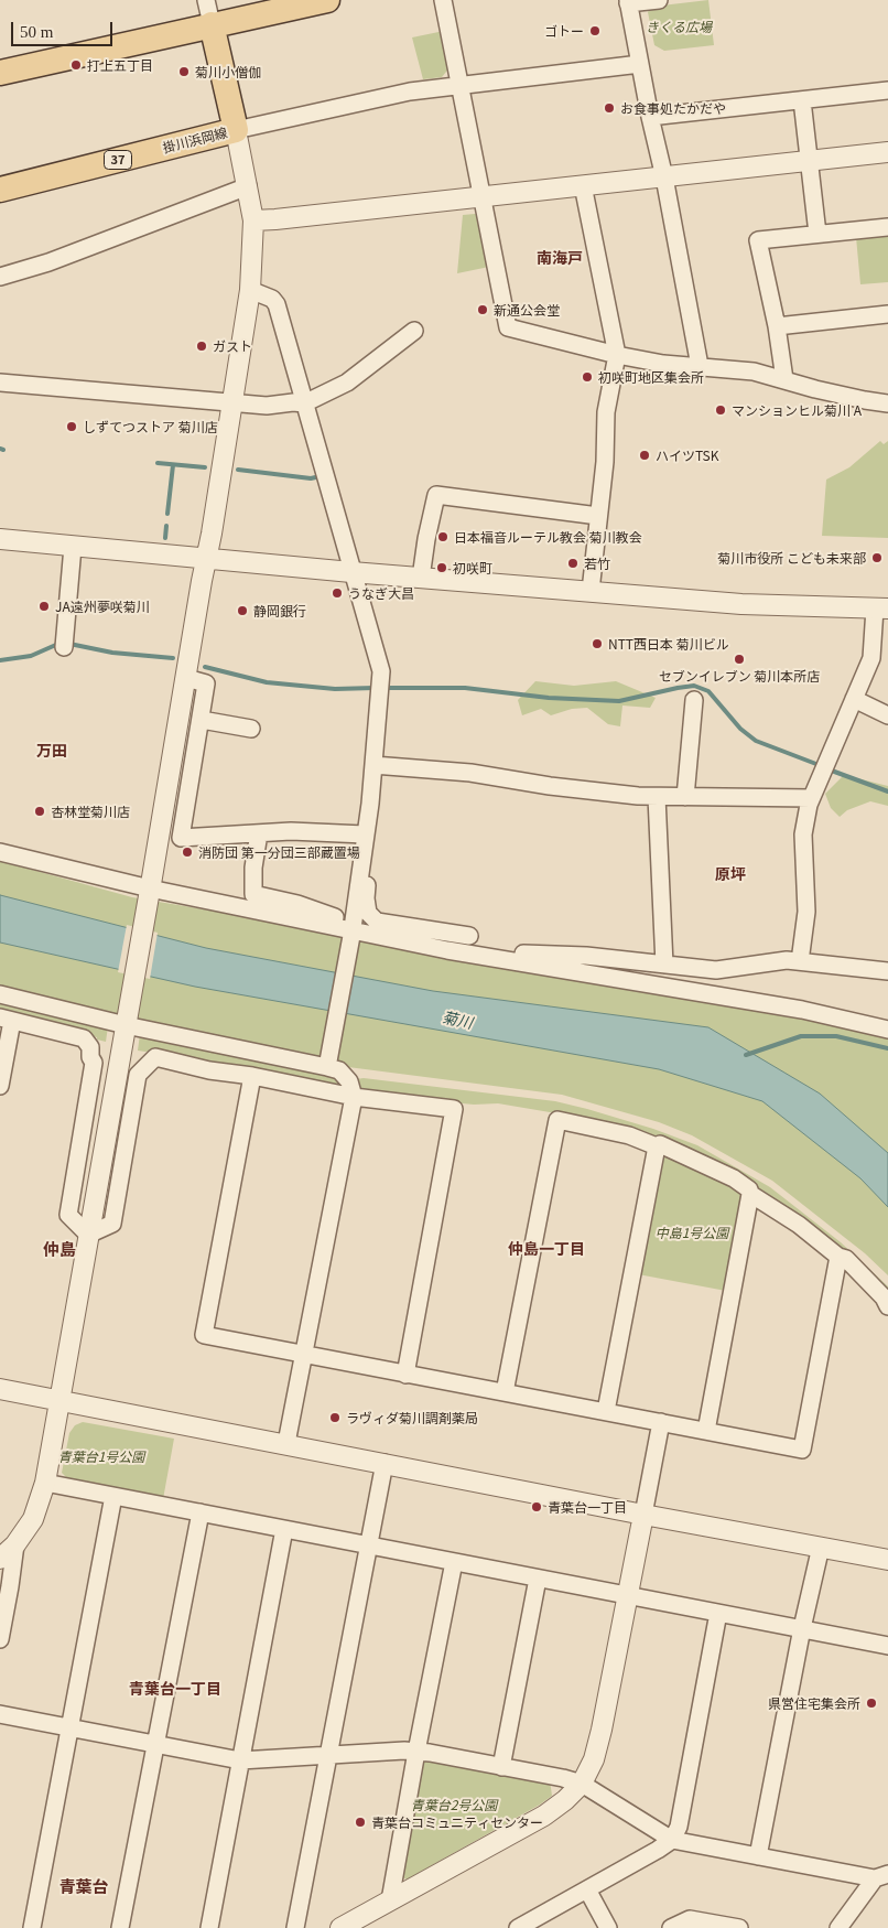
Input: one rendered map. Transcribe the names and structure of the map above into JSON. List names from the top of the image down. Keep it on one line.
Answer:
{"streets":{"main road":["掛川浜岡線","37"]},"districts":["南海戸","万田","原坪","仲島","仲島一丁目","青葉台一丁目","青葉台"],"water":["菊川"],"parks":["きくる広場","中島1号公園","青葉台1号公園","青葉台2号公園"],"places":["ゴトー","打上五丁目","菊川小僧伽","お食事処たかだや","新通公会堂","ガスト","初咲町地区集会所","マンションヒル菊川 A","しずてつストア 菊川店","ハイツTSK","日本福音ルーテル教会 菊川教会","菊川市役所 こども未来部","若竹","初咲町","うなぎ大昌","JA遠州夢咲菊川","静岡銀行","NTT西日本 菊川ビル","セブンイレブン 菊川本所店","杏林堂菊川店","消防団 第一分団三部蔵置場","ラヴィダ菊川調剤薬局","青葉台一丁目","県営住宅集会所","青葉台コミュニティセンター"],"scale_bar":"50 m"}
